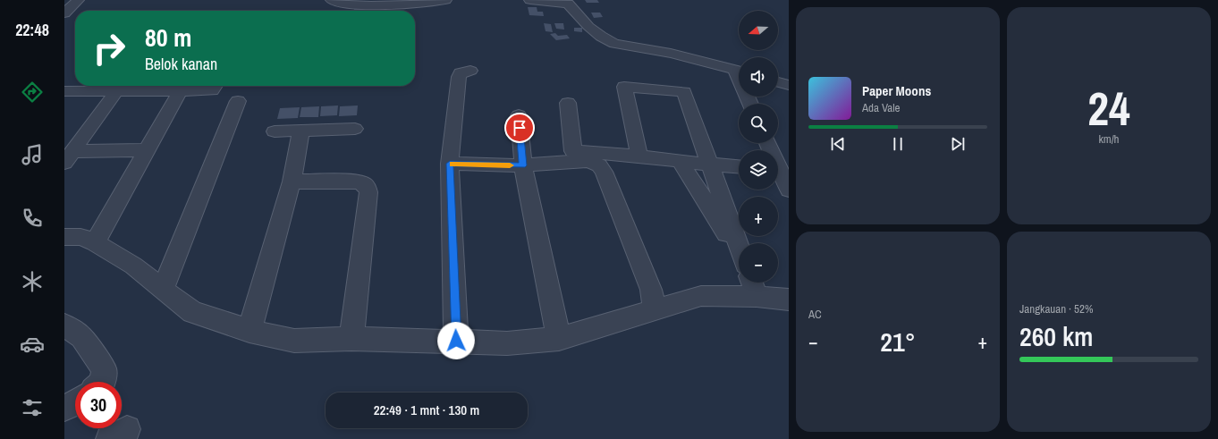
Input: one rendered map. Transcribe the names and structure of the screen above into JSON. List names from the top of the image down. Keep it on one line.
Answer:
{"north":"left","page":{"tabs":"22:48","tile":[["24","km/h"],"AC",["Jangkauan · 52%","260 km"]],"map_buttons":["+","−"],"turn":["80 m","Belok kanan"],"song":["Paper Moons","Ada Vale"],"heat":["−","21°","+"],"limit":"30","trip":"22:49 · 1 mnt · 130 m"}}
